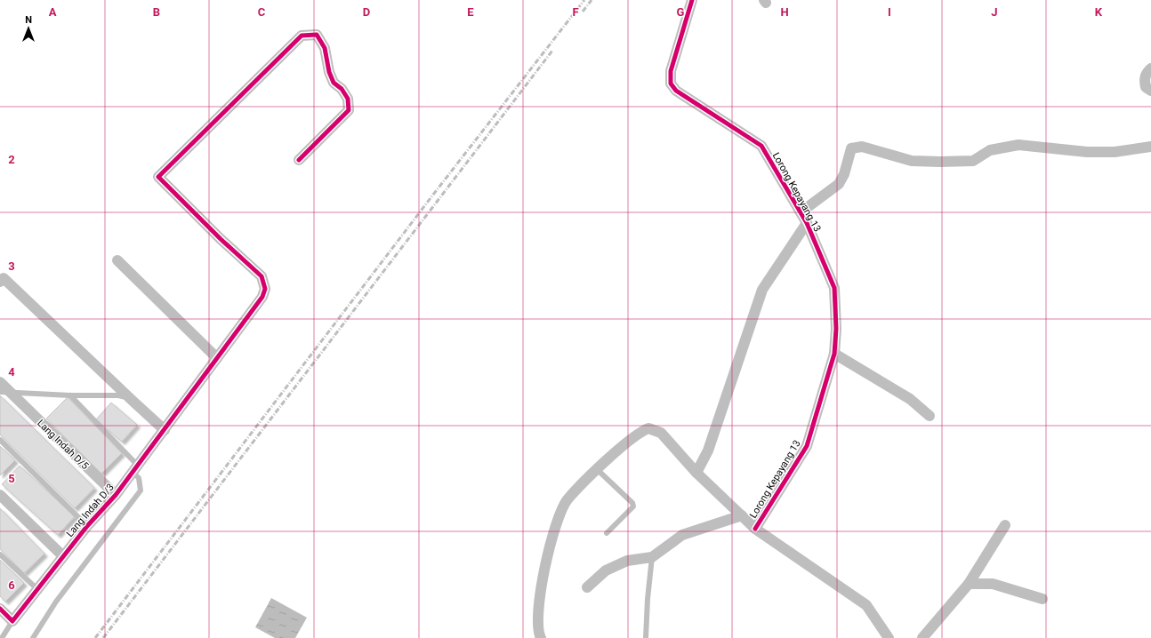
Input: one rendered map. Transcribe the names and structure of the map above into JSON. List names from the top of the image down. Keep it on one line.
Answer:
{"streets":{"street":["Lorong Kepayang 13","Lang Indah D/5","Lang Indah D/3"]},"crossings":[["Lang Indah D/5","Lang Indah D/3"]],"north":"top","grid":{"columns":["A","B","C","D","E","F","G","H","I","J","K"],"rows":["2","3","4","5","6"]}}
